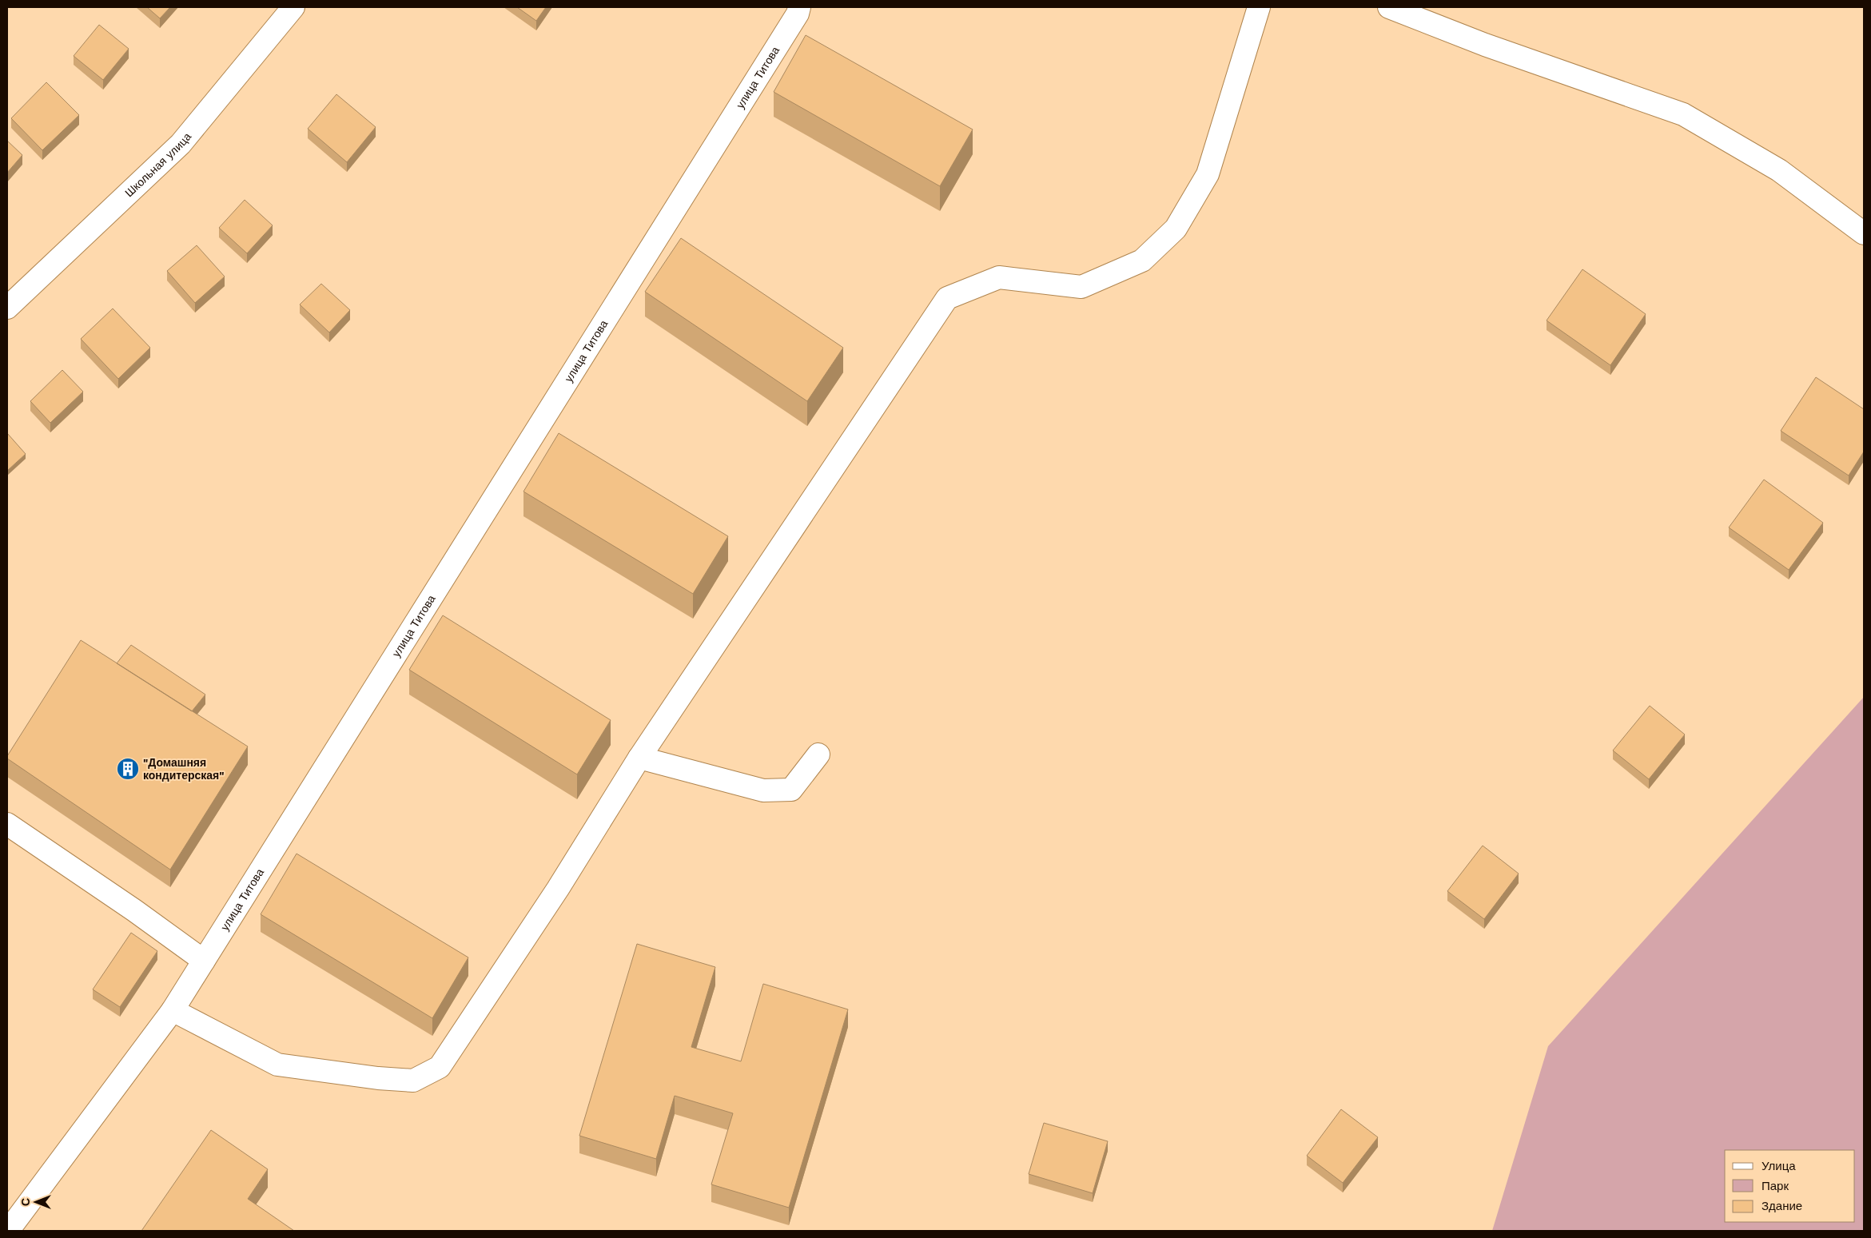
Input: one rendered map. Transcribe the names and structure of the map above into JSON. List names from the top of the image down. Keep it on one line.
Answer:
{"streets":{"street":["улица Титова","Школьная улица"]},"places":{"building":["\"Домашняя кондитерская\""]},"legend":["Улица","Парк","Здание"],"north":"left"}
